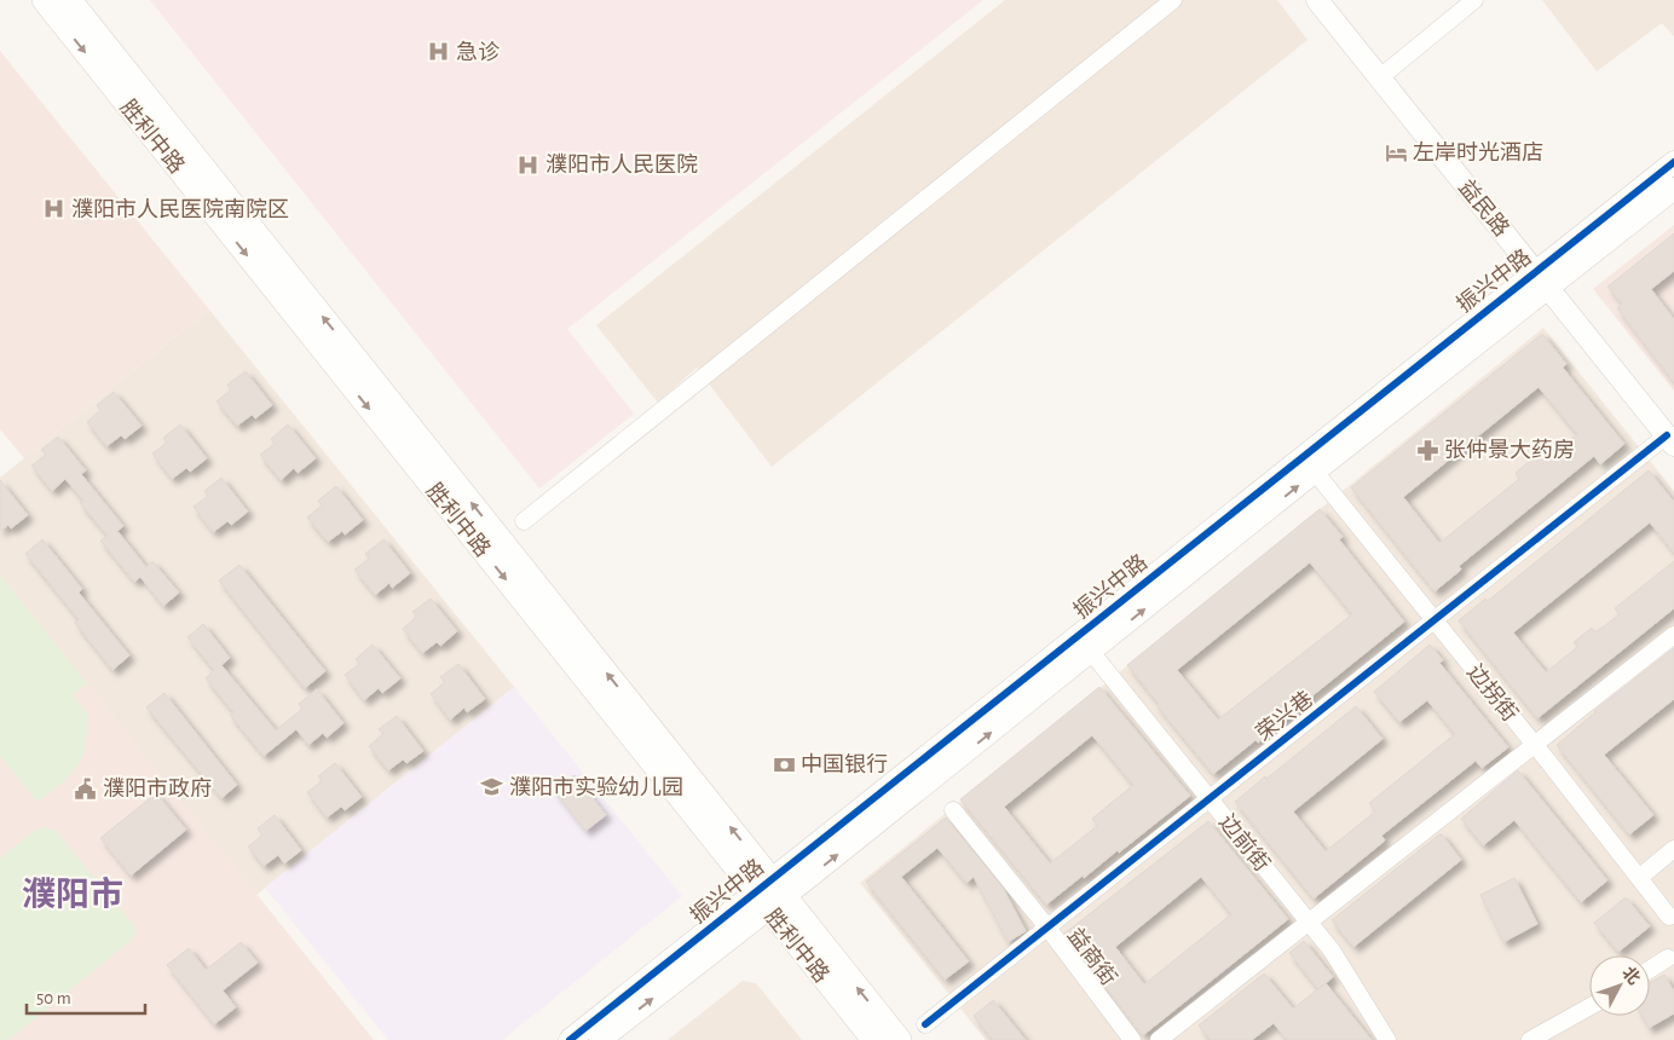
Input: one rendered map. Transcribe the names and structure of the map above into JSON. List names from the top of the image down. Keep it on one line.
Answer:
{"streets":{"main road":["胜利中路"],"street":["益民路","振兴中路","边拐街","荣兴巷","边前街","益商街"]},"crossings":[["胜利中路","振兴中路"],["益民路","振兴中路"],["益民路","荣兴巷"],["振兴中路","边拐街"],["振兴中路","边前街"],["边拐街","荣兴巷"],["荣兴巷","边前街"],["荣兴巷","益商街"]],"districts":["濮阳市"],"places":{"hospital":["急诊","濮阳市人民医院","濮阳市人民医院南院区"],"hotel":["左岸时光酒店"],"pharmacy":["张仲景大药房"],"bank":["中国银行"],"school or university":["濮阳市实验幼儿园"],"public building":["濮阳市政府"]},"scale_bar":"50 m","north":"top right"}
